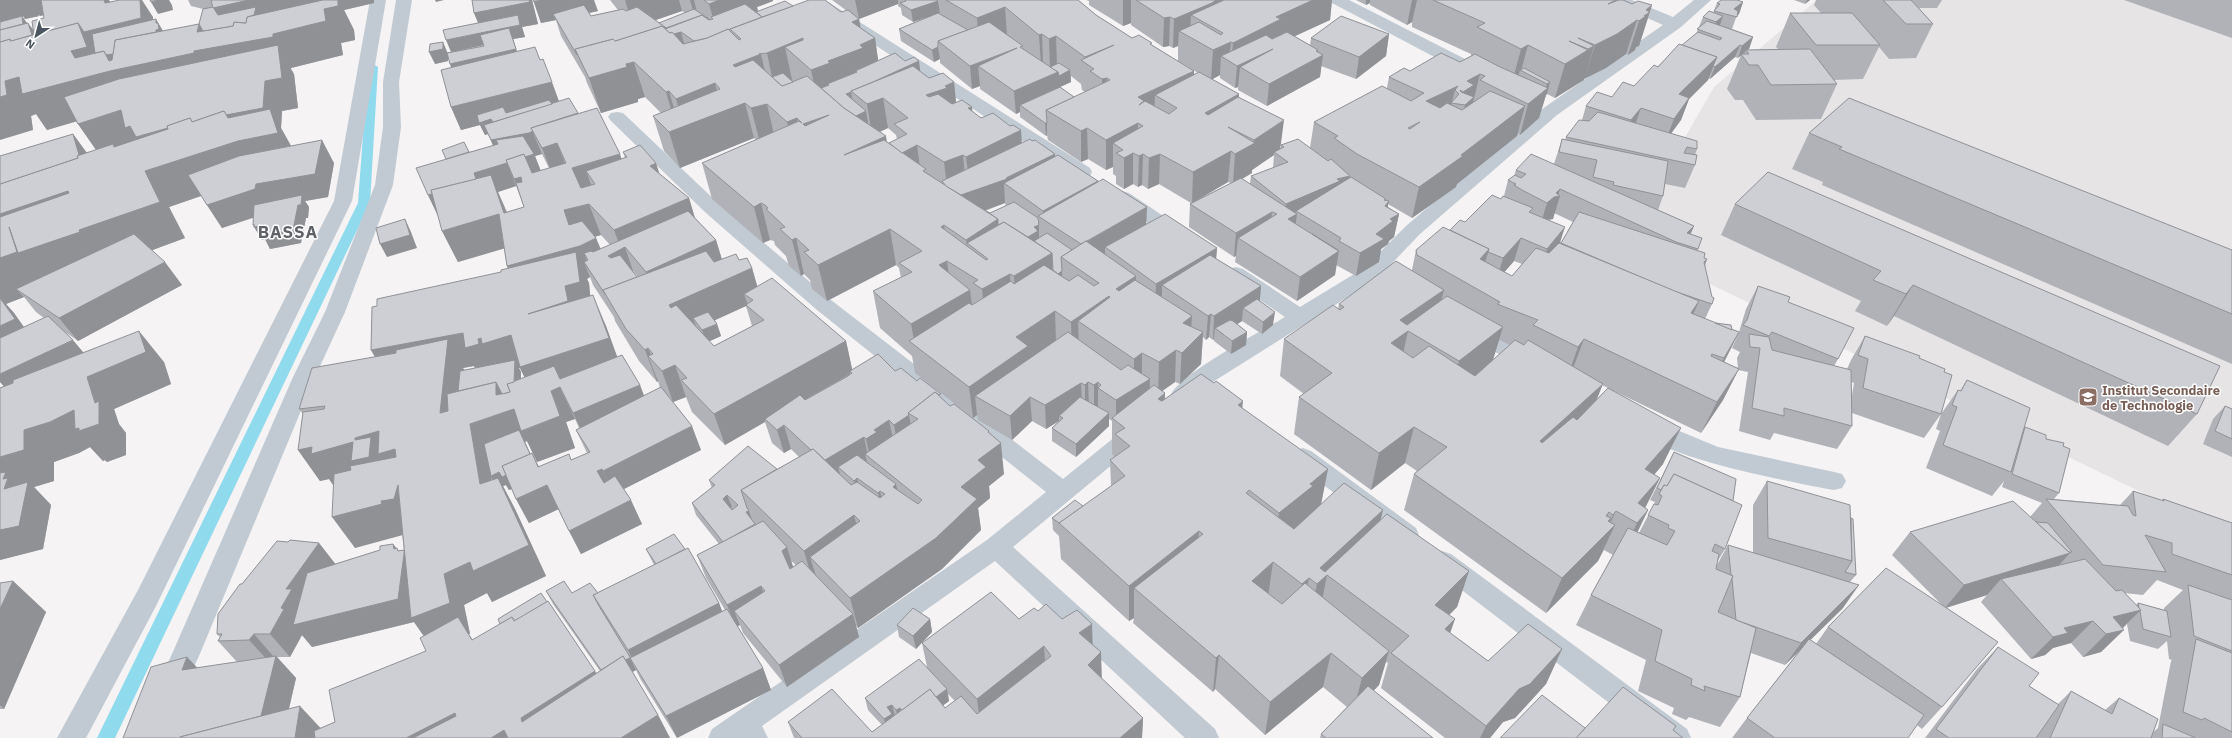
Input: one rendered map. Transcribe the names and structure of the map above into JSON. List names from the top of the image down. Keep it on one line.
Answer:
{"districts":["BASSA"],"places":{"school or university":["Institut Secondaire de Technologie"]},"north":"bottom left"}
